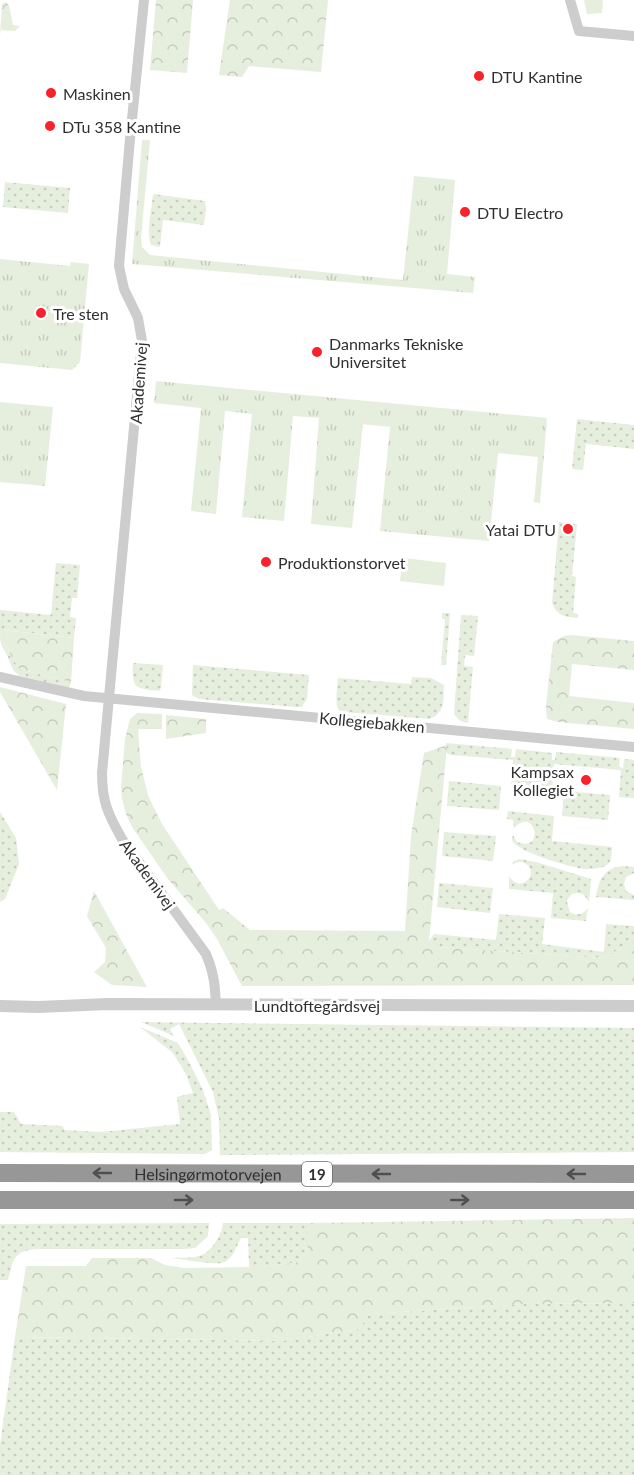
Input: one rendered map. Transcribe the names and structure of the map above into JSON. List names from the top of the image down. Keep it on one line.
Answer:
{"streets":{"highway":["Helsingørmotorvejen","19"],"street":["Akademivej","Kollegiebakken","Lundtoftegårdsvej"]},"crossings":[["Akademivej","Kollegiebakken"],["Akademivej","Lundtoftegårdsvej"]],"places":["DTU Kantine","Maskinen","DTu 358 Kantine","DTU Electro","Tre sten","Danmarks Tekniske Universitet","Yatai DTU","Produktionstorvet","Kampsax Kollegiet"]}
